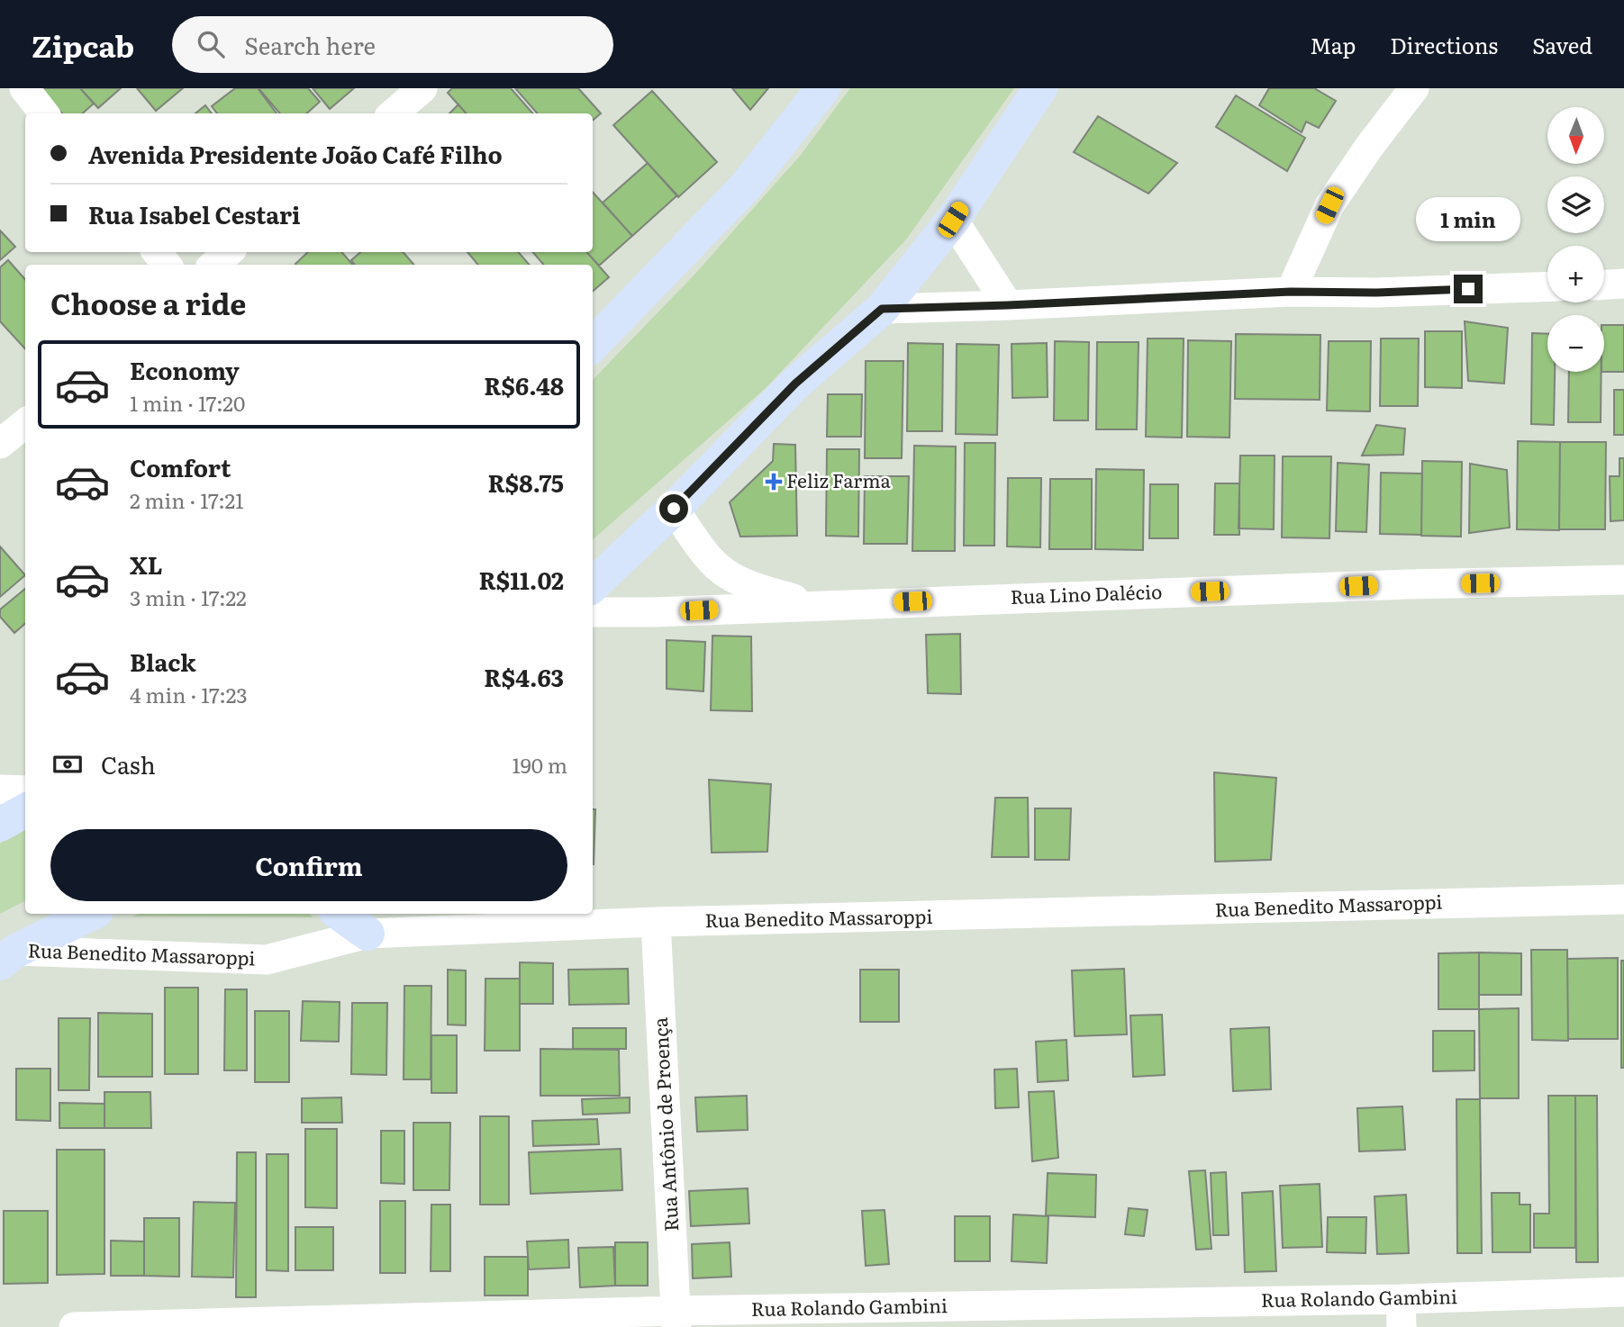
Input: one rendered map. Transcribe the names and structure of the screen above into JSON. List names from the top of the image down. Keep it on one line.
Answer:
{"streets":{"street":["Rua Lino Dalécio","Rua Benedito Massaroppi","Rua Antônio de Proença","Rua Rolando Gambini"]},"crossings":[["Rua Benedito Massaroppi","Rua Antônio de Proença"],["Rua Antônio de Proença","Rua Rolando Gambini"]],"places":{"health":["Feliz Farma"]},"north":"bottom","page":{"header":"Zipcab","search":"Search here","nav":["Map","Directions","Saved"],"map_buttons":["+","−"],"banner":["Avenida Presidente João Café Filho","Rua Isabel Cestari"],"bubble":"1 min","heading":"Choose a ride","list":[{"name":"Economy","note":"1 min · 17:20","value":"R$6.48"},{"name":"Comfort","note":"2 min · 17:21","value":"R$8.75"},{"name":"XL","note":"3 min · 17:22","value":"R$11.02"},{"name":"Black","note":"4 min · 17:23","value":"R$4.63"}],"pay":["Cash","190 m"],"buttons":"Confirm"}}
